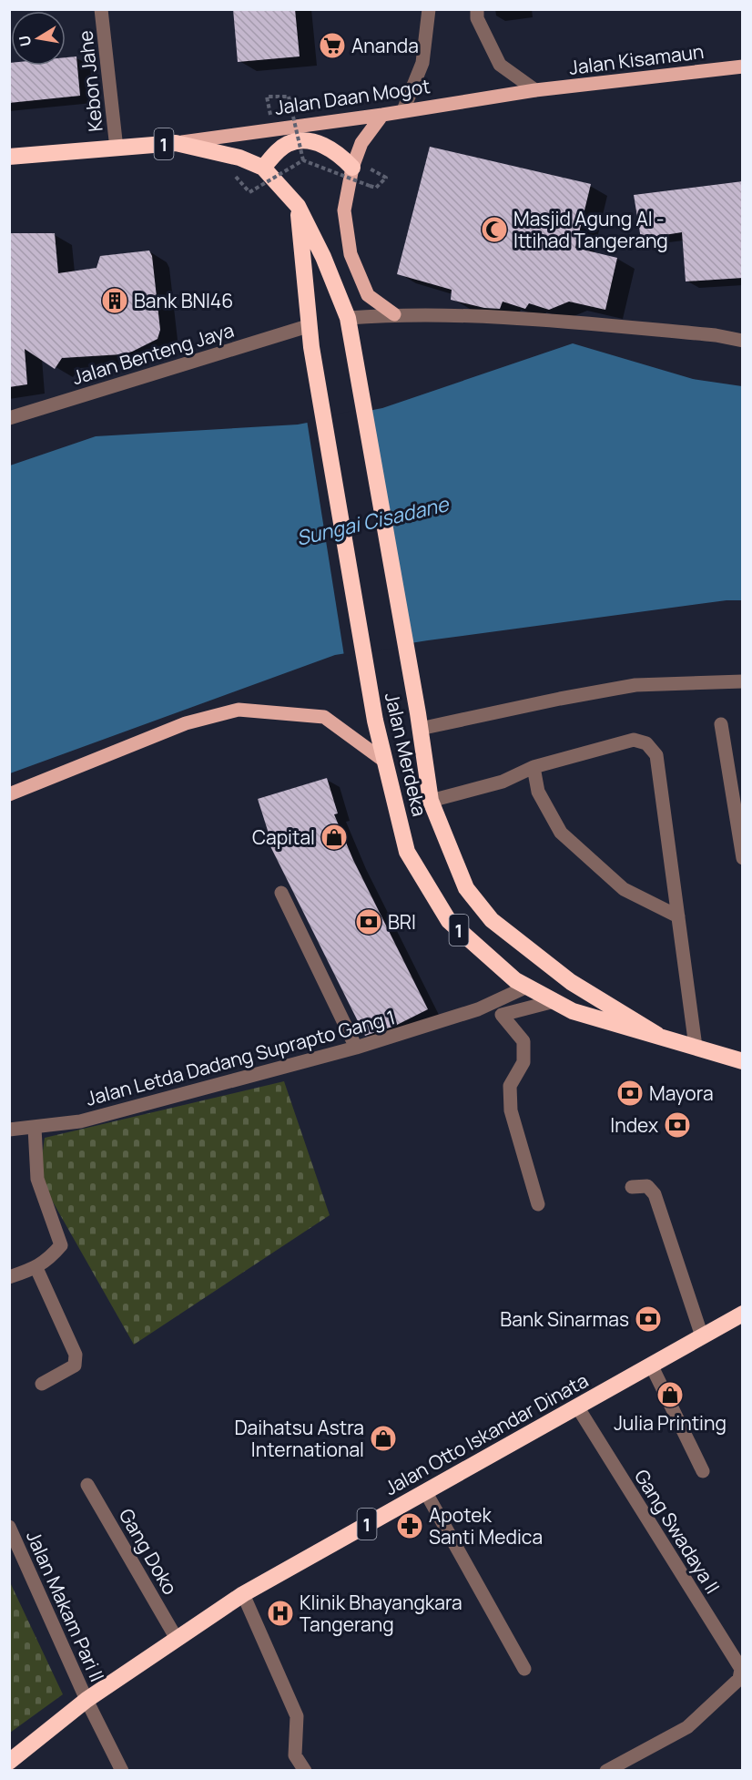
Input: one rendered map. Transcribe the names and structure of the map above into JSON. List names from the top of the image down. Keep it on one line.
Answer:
{"streets":{"highway":["Jalan Daan Mogot","1","Jalan Merdeka","Jalan Otto Iskandar Dinata"],"main road":["Jalan Kisamaun"],"street":["Kebon Jahe","Jalan Benteng Jaya","Jalan Letda Dadang Suprapto Gang 1","Gang Swadaya II","Gang Doko","Jalan Makam Pari II"]},"crossings":[["Jalan Kisamaun","Jalan Daan Mogot"],["Kebon Jahe","Jalan Daan Mogot"],["Jalan Daan Mogot","1"],["Jalan Daan Mogot","Jalan Merdeka"],["1","Jalan Benteng Jaya"],["1","Jalan Merdeka"],["Jalan Benteng Jaya","Jalan Merdeka"],["Jalan Merdeka","Jalan Letda Dadang Suprapto Gang 1"],["Jalan Otto Iskandar Dinata","Gang Swadaya II"],["Jalan Otto Iskandar Dinata","Gang Doko"],["Jalan Otto Iskandar Dinata","Jalan Makam Pari II"]],"water":["Sungai Cisadane"],"places":{"supermarket":["Ananda"],"mosque":["Masjid Agung Al - Ittihad Tangerang"],"building":["Bank BNI46"],"shop":["Capital","Julia Printing","Daihatsu Astra International"],"bank":["BRI","Mayora","Index","Bank Sinarmas"],"pharmacy":["Apotek Santi Medica"],"hospital":["Klinik Bhayangkara Tangerang"]},"north":"left"}
